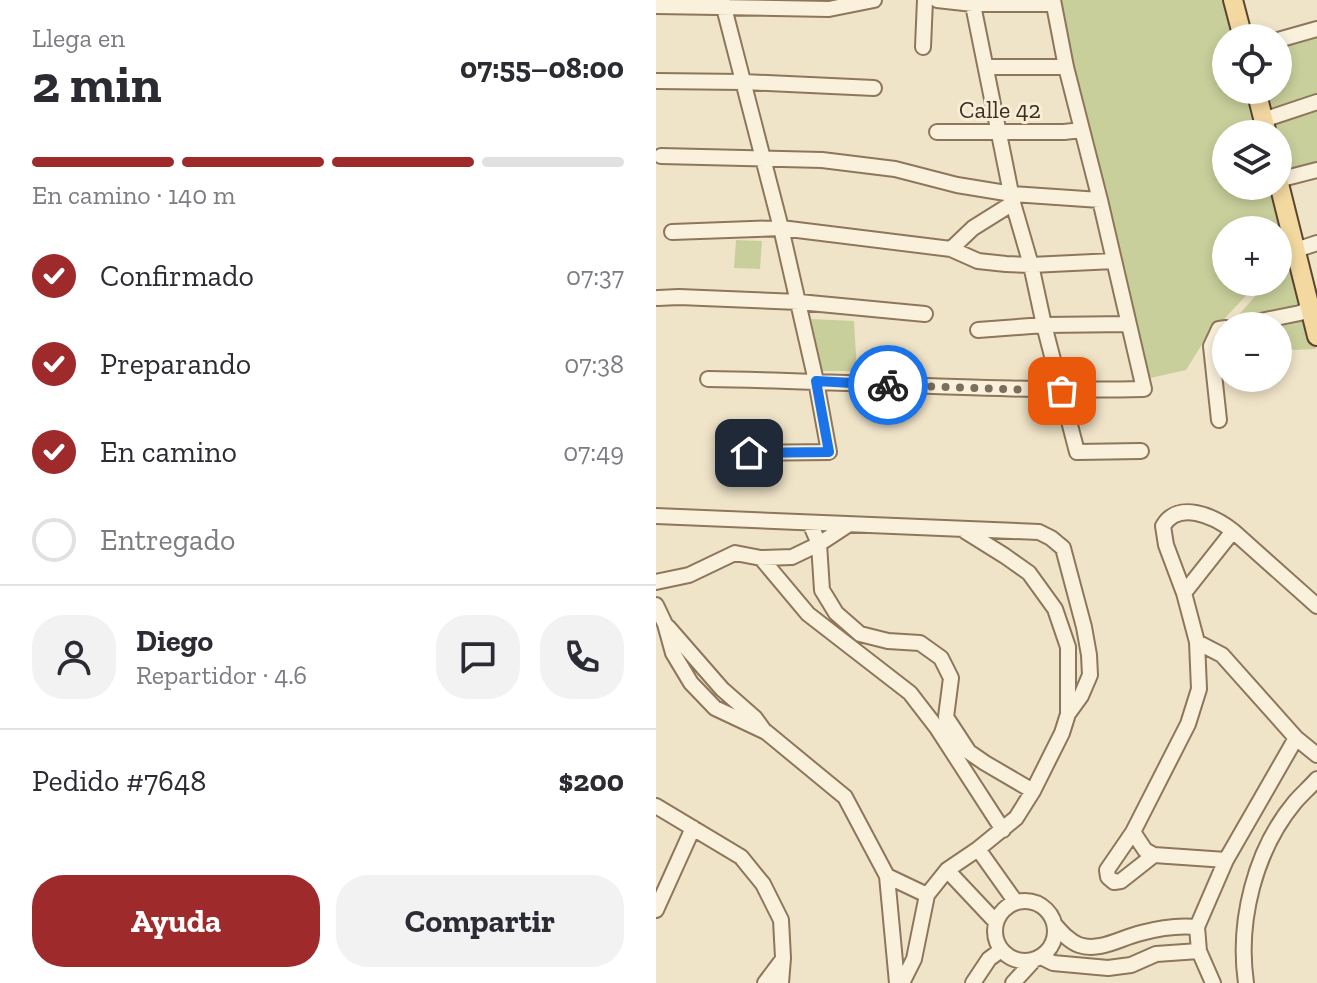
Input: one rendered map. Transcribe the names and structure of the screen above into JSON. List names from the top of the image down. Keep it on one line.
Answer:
{"streets":{"street":["Calle 42"]},"page":{"heading":["2 min","Llega en","07:55–08:00"],"panel":["Diego","Repartidor · 4.6","Pedido #7648","$200"],"map_buttons":["+","−"],"bar":"En camino · 140 m","list":[["Confirmado","07:37"],["Preparando","07:38"],["En camino","07:49"],"Entregado"],"buttons":["Ayuda","Compartir"]}}
